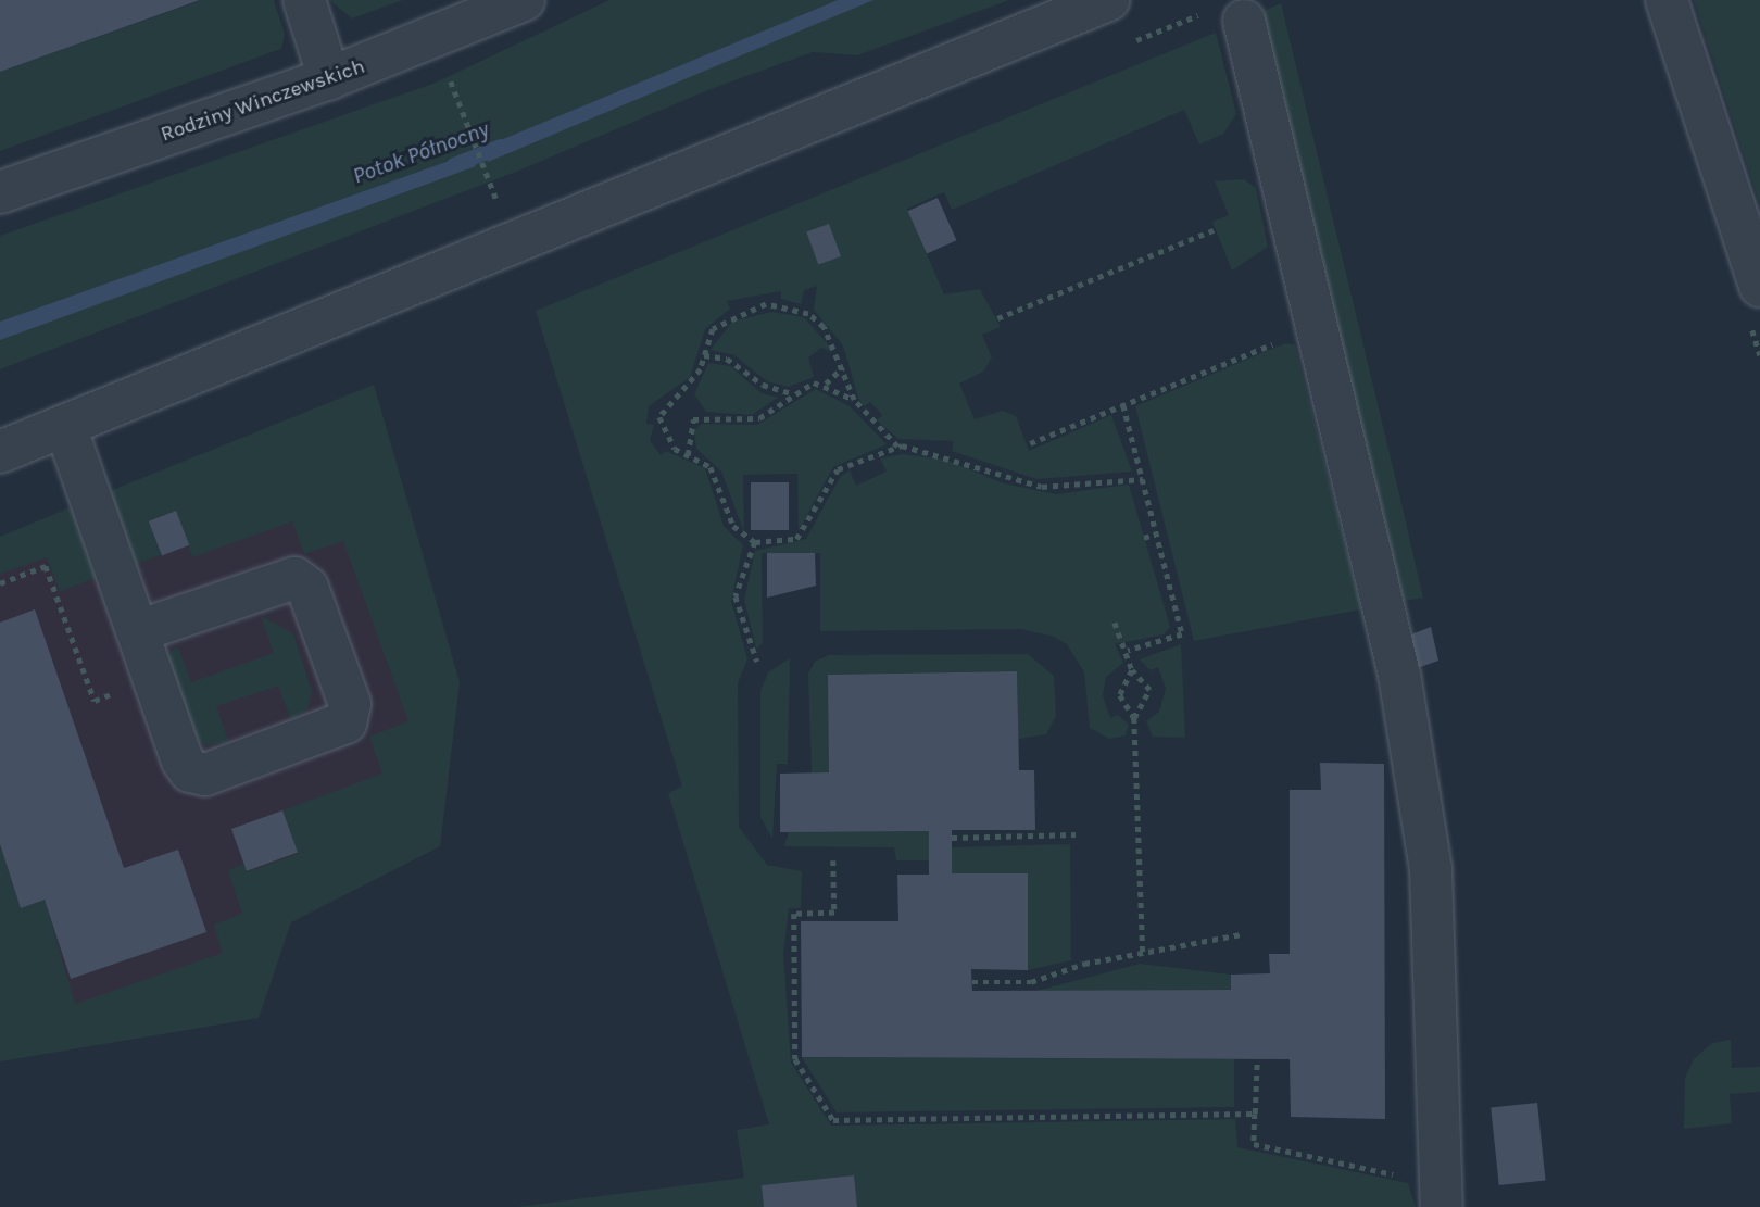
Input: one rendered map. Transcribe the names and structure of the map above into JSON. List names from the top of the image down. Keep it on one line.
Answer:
{"streets":{"street":["Rodziny Winczewskich"]},"water":["Potok Północny"]}
